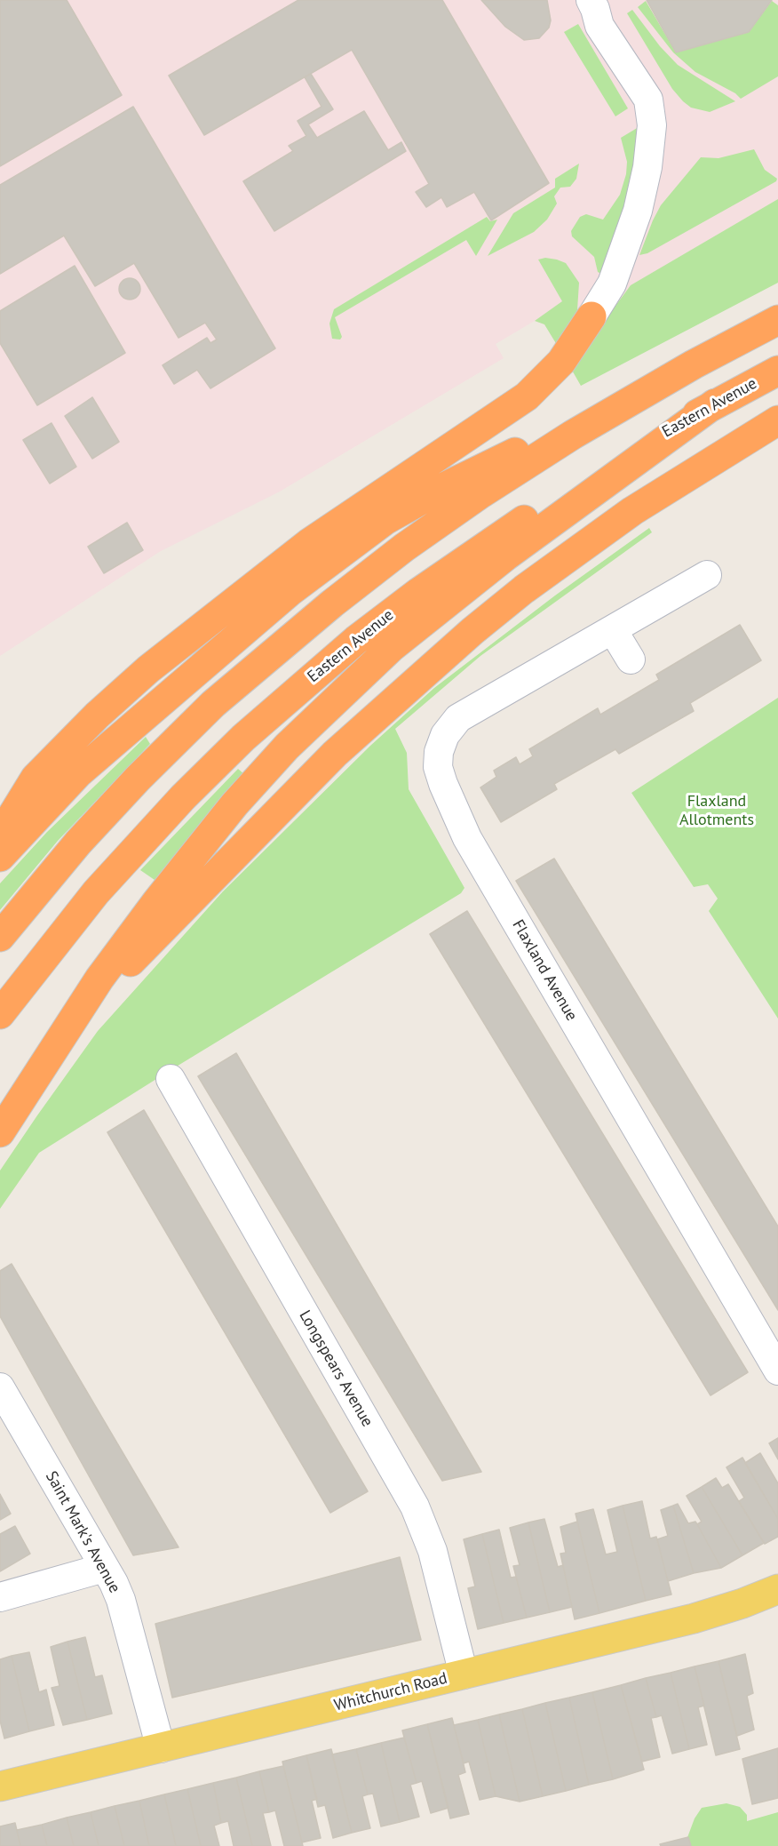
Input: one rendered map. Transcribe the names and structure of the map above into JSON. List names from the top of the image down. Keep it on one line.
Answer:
{"streets":{"highway":["Eastern Avenue"],"main road":["Whitchurch Road"],"street":["Flaxland Avenue","Longspears Avenue","Saint Mark's Avenue"]},"crossings":[["Longspears Avenue","Whitchurch Road"],["Saint Mark's Avenue","Whitchurch Road"]],"parks":["Flaxland Allotments"]}
